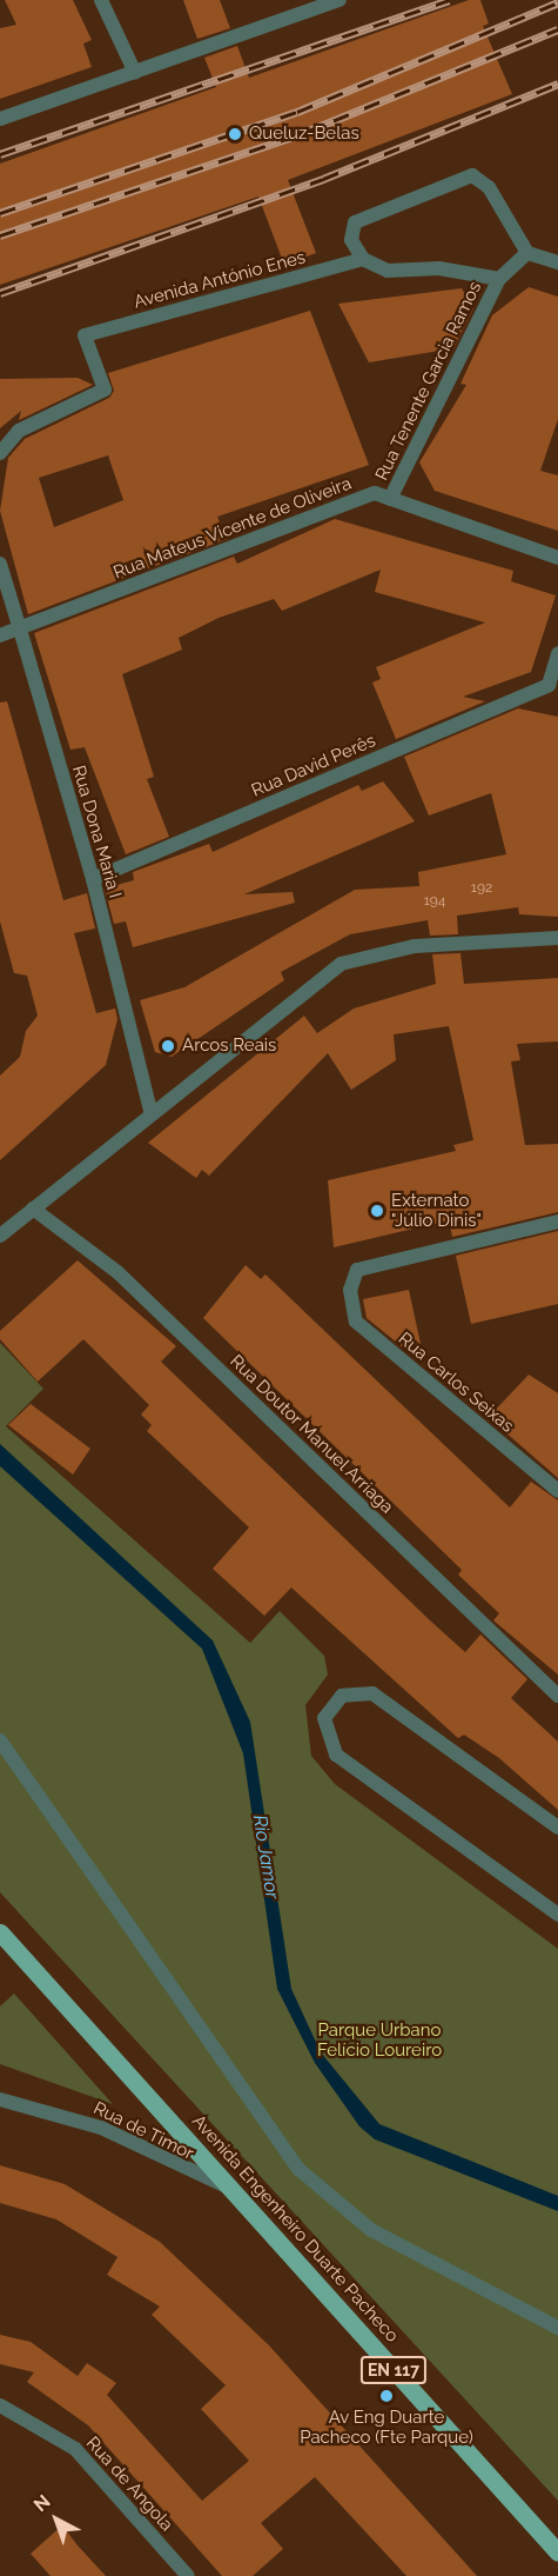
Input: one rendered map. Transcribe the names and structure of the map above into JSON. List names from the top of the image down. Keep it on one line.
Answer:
{"streets":{"main road":["Avenida Engenheiro Duarte Pacheco","EN 117"],"street":["Avenida António Enes","Rua Tenente Garcia Ramos","Rua Mateus Vicente de Oliveira","Rua David Perês","Rua Dona Maria I","Rua Carlos Seixas","Rua Doutor Manuel Arriaga","Rua de Timor","Rua de Angola"]},"crossings":[["Rua Tenente Garcia Ramos","Rua Mateus Vicente de Oliveira"],["Rua Mateus Vicente de Oliveira","Rua Dona Maria I"],["Rua David Perês","Rua Dona Maria I"],["Rua de Timor","Avenida Engenheiro Duarte Pacheco"]],"water":["Rio Jamor"],"parks":["Parque Urbano Felício Loureiro"],"places":["Queluz-Belas","Arcos Reais","Externato \"Júlio Dinis\"","Av Eng Duarte Pacheco (Fte Parque)"],"house_numbers":["192","194"],"north":"top left"}
